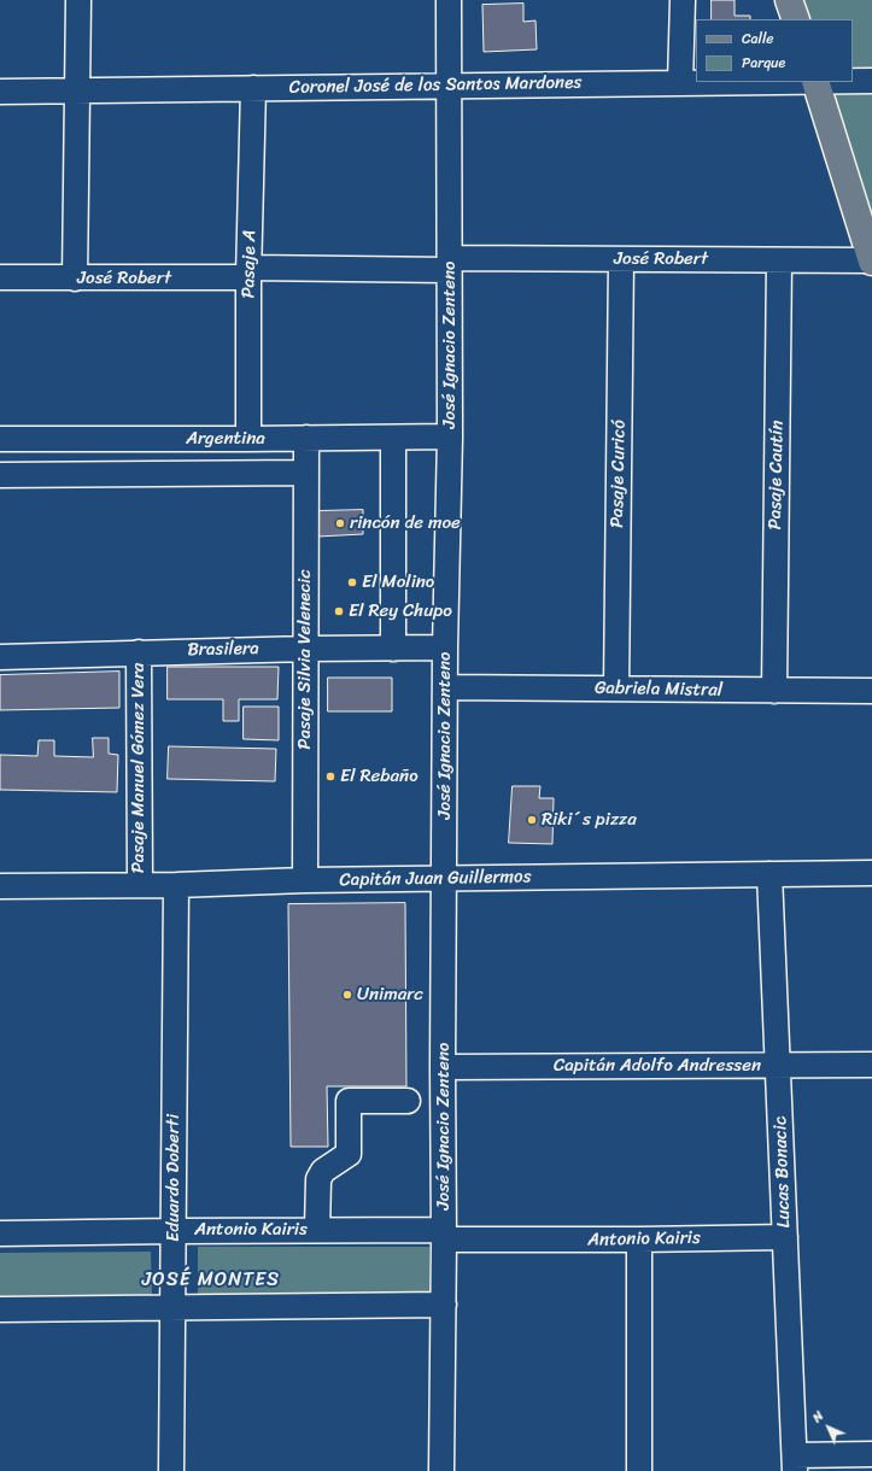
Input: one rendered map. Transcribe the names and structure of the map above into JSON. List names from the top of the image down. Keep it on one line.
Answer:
{"streets":{"street":["Coronel José de los Santos Mardones","José Robert","Pasaje A","José Ignacio Zenteno","Argentina","Pasaje Curicó","Pasaje Cautín","Brasilera","Pasaje Silvia Velenecic","Gabriela Mistral","Pasaje Manuel Gómez Vera","Capitán Juan Guillermos","Capitán Adolfo Andressen","Lucas Bonacic","Eduardo Doberti","Antonio Kairis"]},"crossings":[["Coronel José de los Santos Mardones","Pasaje A"],["Coronel José de los Santos Mardones","José Ignacio Zenteno"],["José Robert","Pasaje A"],["José Robert","José Ignacio Zenteno"],["José Robert","Pasaje Curicó"],["José Robert","Pasaje Cautín"],["Pasaje A","Argentina"],["José Ignacio Zenteno","Argentina"],["José Ignacio Zenteno","Brasilera"],["José Ignacio Zenteno","Gabriela Mistral"],["José Ignacio Zenteno","Capitán Juan Guillermos"],["José Ignacio Zenteno","Capitán Adolfo Andressen"],["José Ignacio Zenteno","Antonio Kairis"],["Argentina","Pasaje Silvia Velenecic"],["Pasaje Curicó","Gabriela Mistral"],["Pasaje Cautín","Gabriela Mistral"],["Brasilera","Pasaje Silvia Velenecic"],["Brasilera","Pasaje Manuel Gómez Vera"],["Pasaje Silvia Velenecic","Capitán Juan Guillermos"],["Pasaje Manuel Gómez Vera","Capitán Juan Guillermos"],["Capitán Juan Guillermos","Lucas Bonacic"],["Capitán Juan Guillermos","Eduardo Doberti"],["Capitán Adolfo Andressen","Lucas Bonacic"],["Lucas Bonacic","Antonio Kairis"],["Eduardo Doberti","Antonio Kairis"]],"districts":["JOSÉ MONTES"],"places":["rincón de moe","El Molino","El Rey Chupo","El Rebaño","Riki´s pizza","Unimarc"],"legend":["Calle","Parque"],"north":"top left"}
